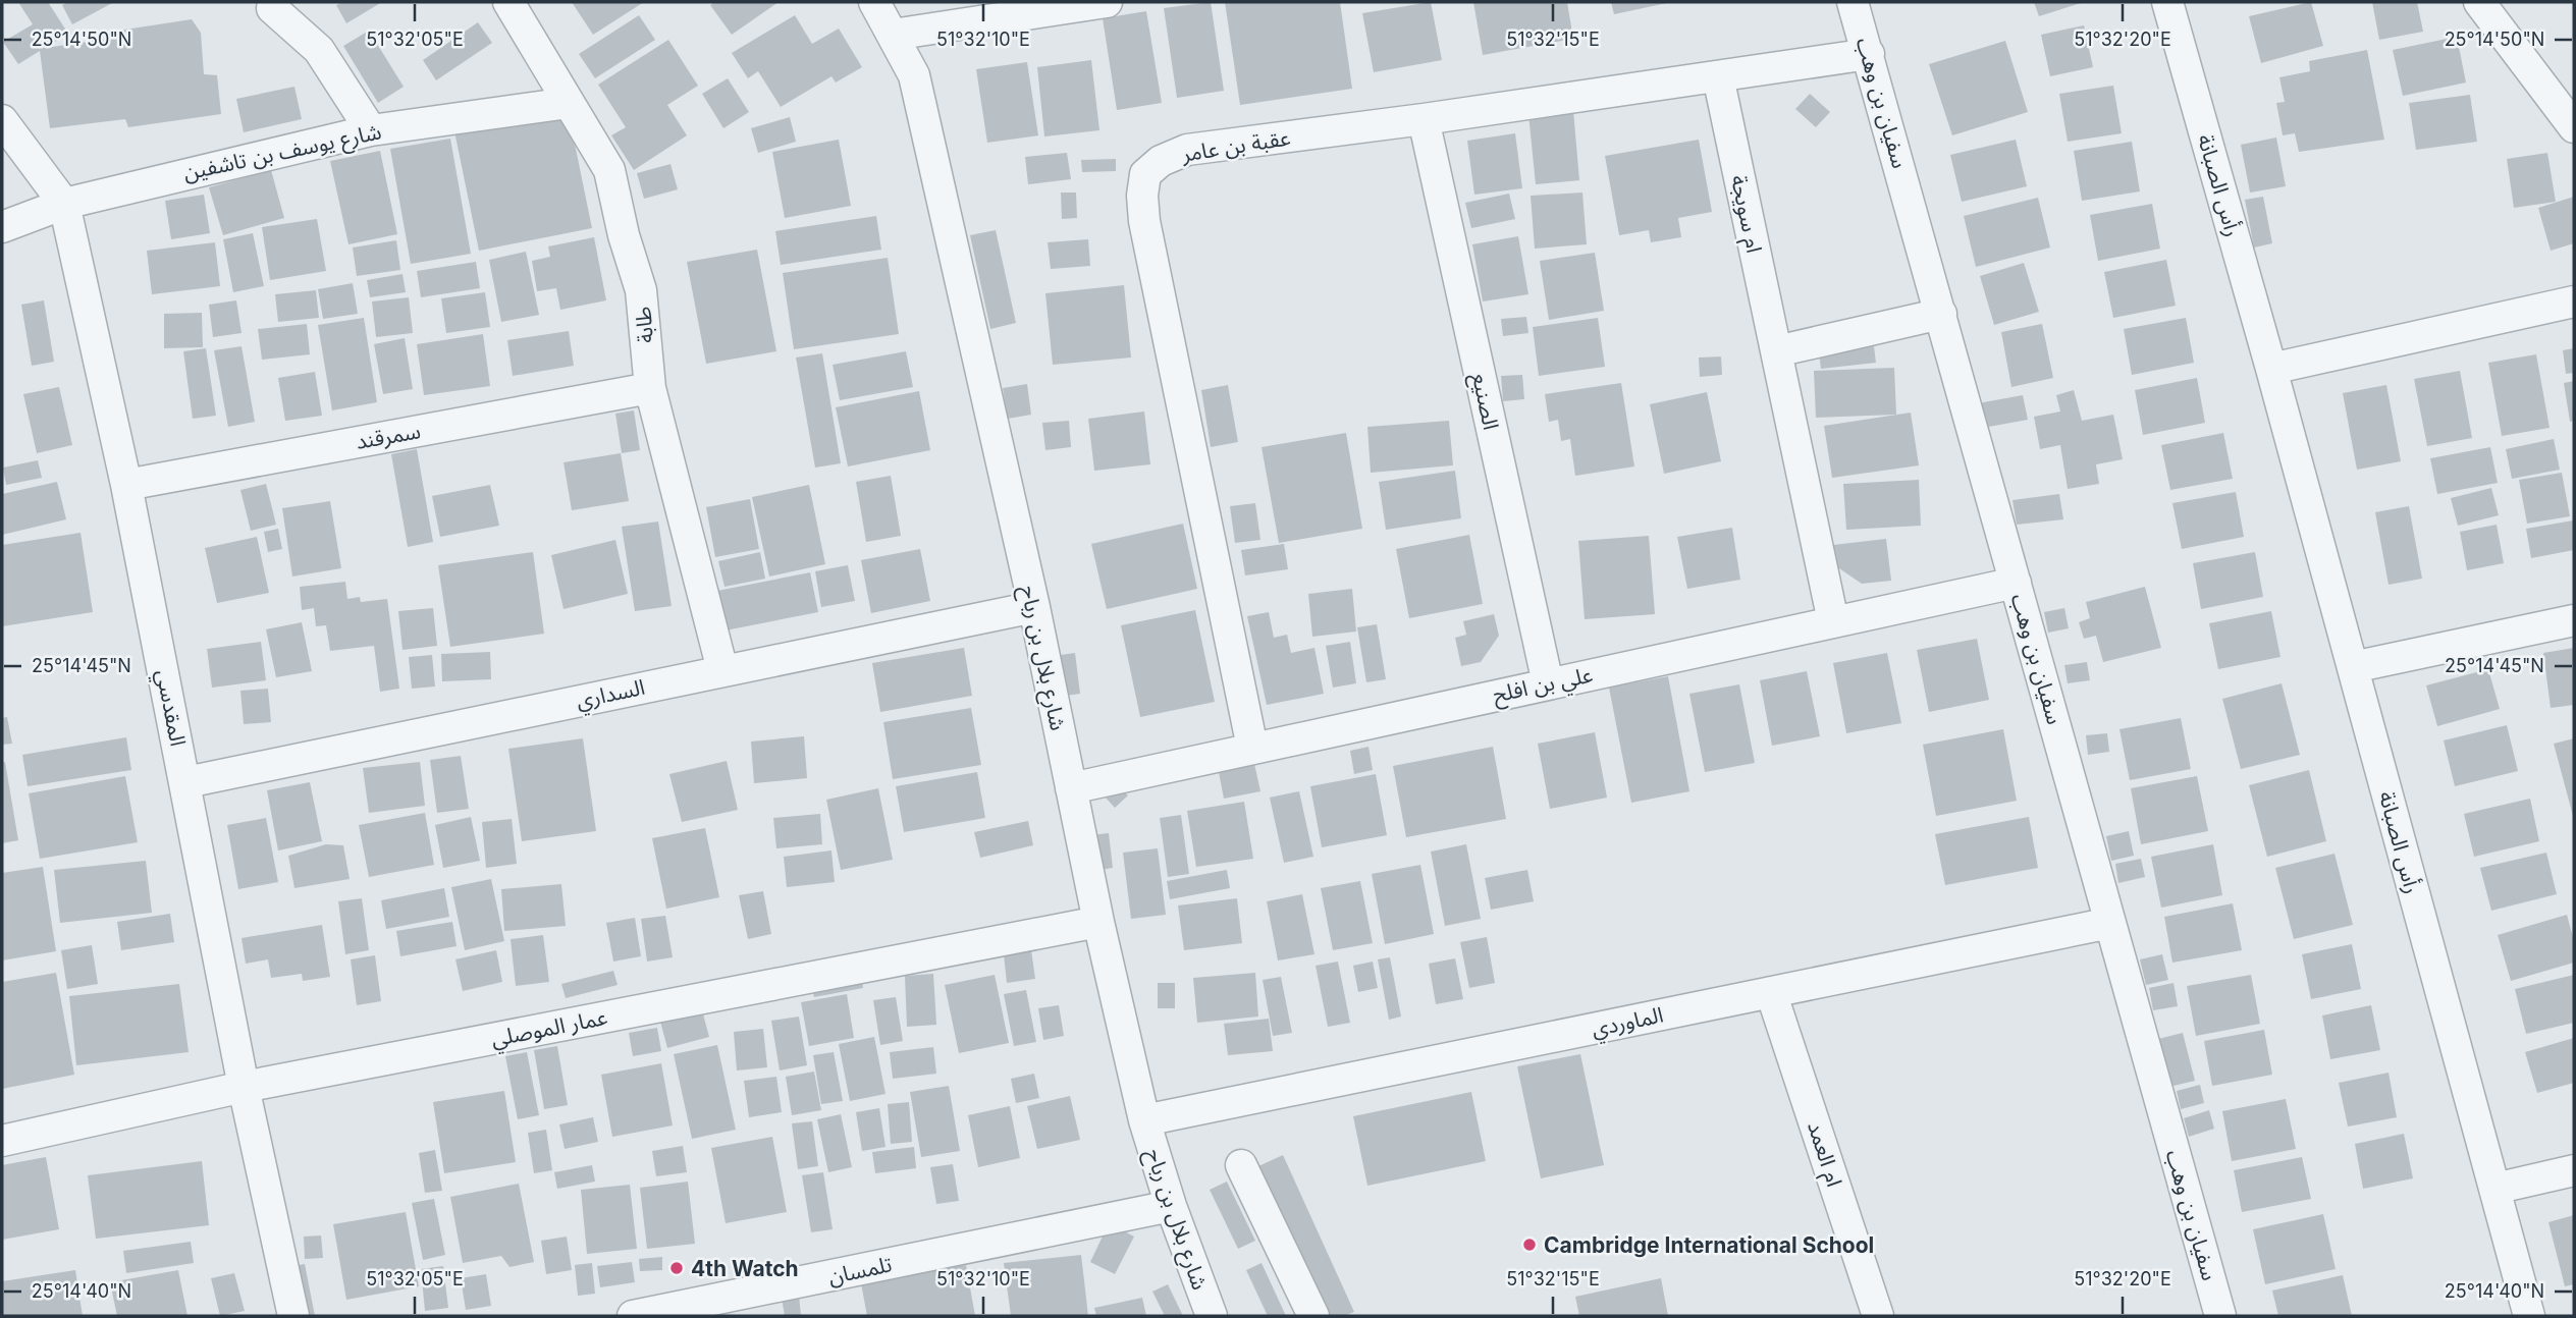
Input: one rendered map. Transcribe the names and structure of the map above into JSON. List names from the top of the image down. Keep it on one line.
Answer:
{"streets":{"street":["سفيان بن وهب","عقبة بن عامر","شارع يوسف بن تاشفين","رأس الصبانة","ام سويجة","طابة","الصنيع","سمرقند","شارع بلال بن رباح","علي بن افلح","السداري","المقدسي","الماوردي","عمار الموصلي","ام العمد","تلمسان"]},"crossings":[["سفيان بن وهب","عقبة بن عامر"],["سفيان بن وهب","علي بن افلح"],["سفيان بن وهب","الماوردي"],["عقبة بن عامر","ام سويجة"],["عقبة بن عامر","الصنيع"],["عقبة بن عامر","علي بن افلح"],["شارع يوسف بن تاشفين","طابة"],["شارع يوسف بن تاشفين","المقدسي"],["ام سويجة","علي بن افلح"],["طابة","سمرقند"],["طابة","السداري"],["الصنيع","علي بن افلح"],["سمرقند","المقدسي"],["شارع بلال بن رباح","علي بن افلح"],["شارع بلال بن رباح","السداري"],["شارع بلال بن رباح","الماوردي"],["شارع بلال بن رباح","عمار الموصلي"],["شارع بلال بن رباح","تلمسان"],["السداري","المقدسي"],["المقدسي","عمار الموصلي"],["الماوردي","ام العمد"]],"places":["Cambridge International School","4th Watch"],"coordinates":["51°32'05\"E","51°32'10\"E","51°32'15\"E","51°32'20\"E","25°14'50\"N","25°14'45\"N","25°14'40\"N"]}
